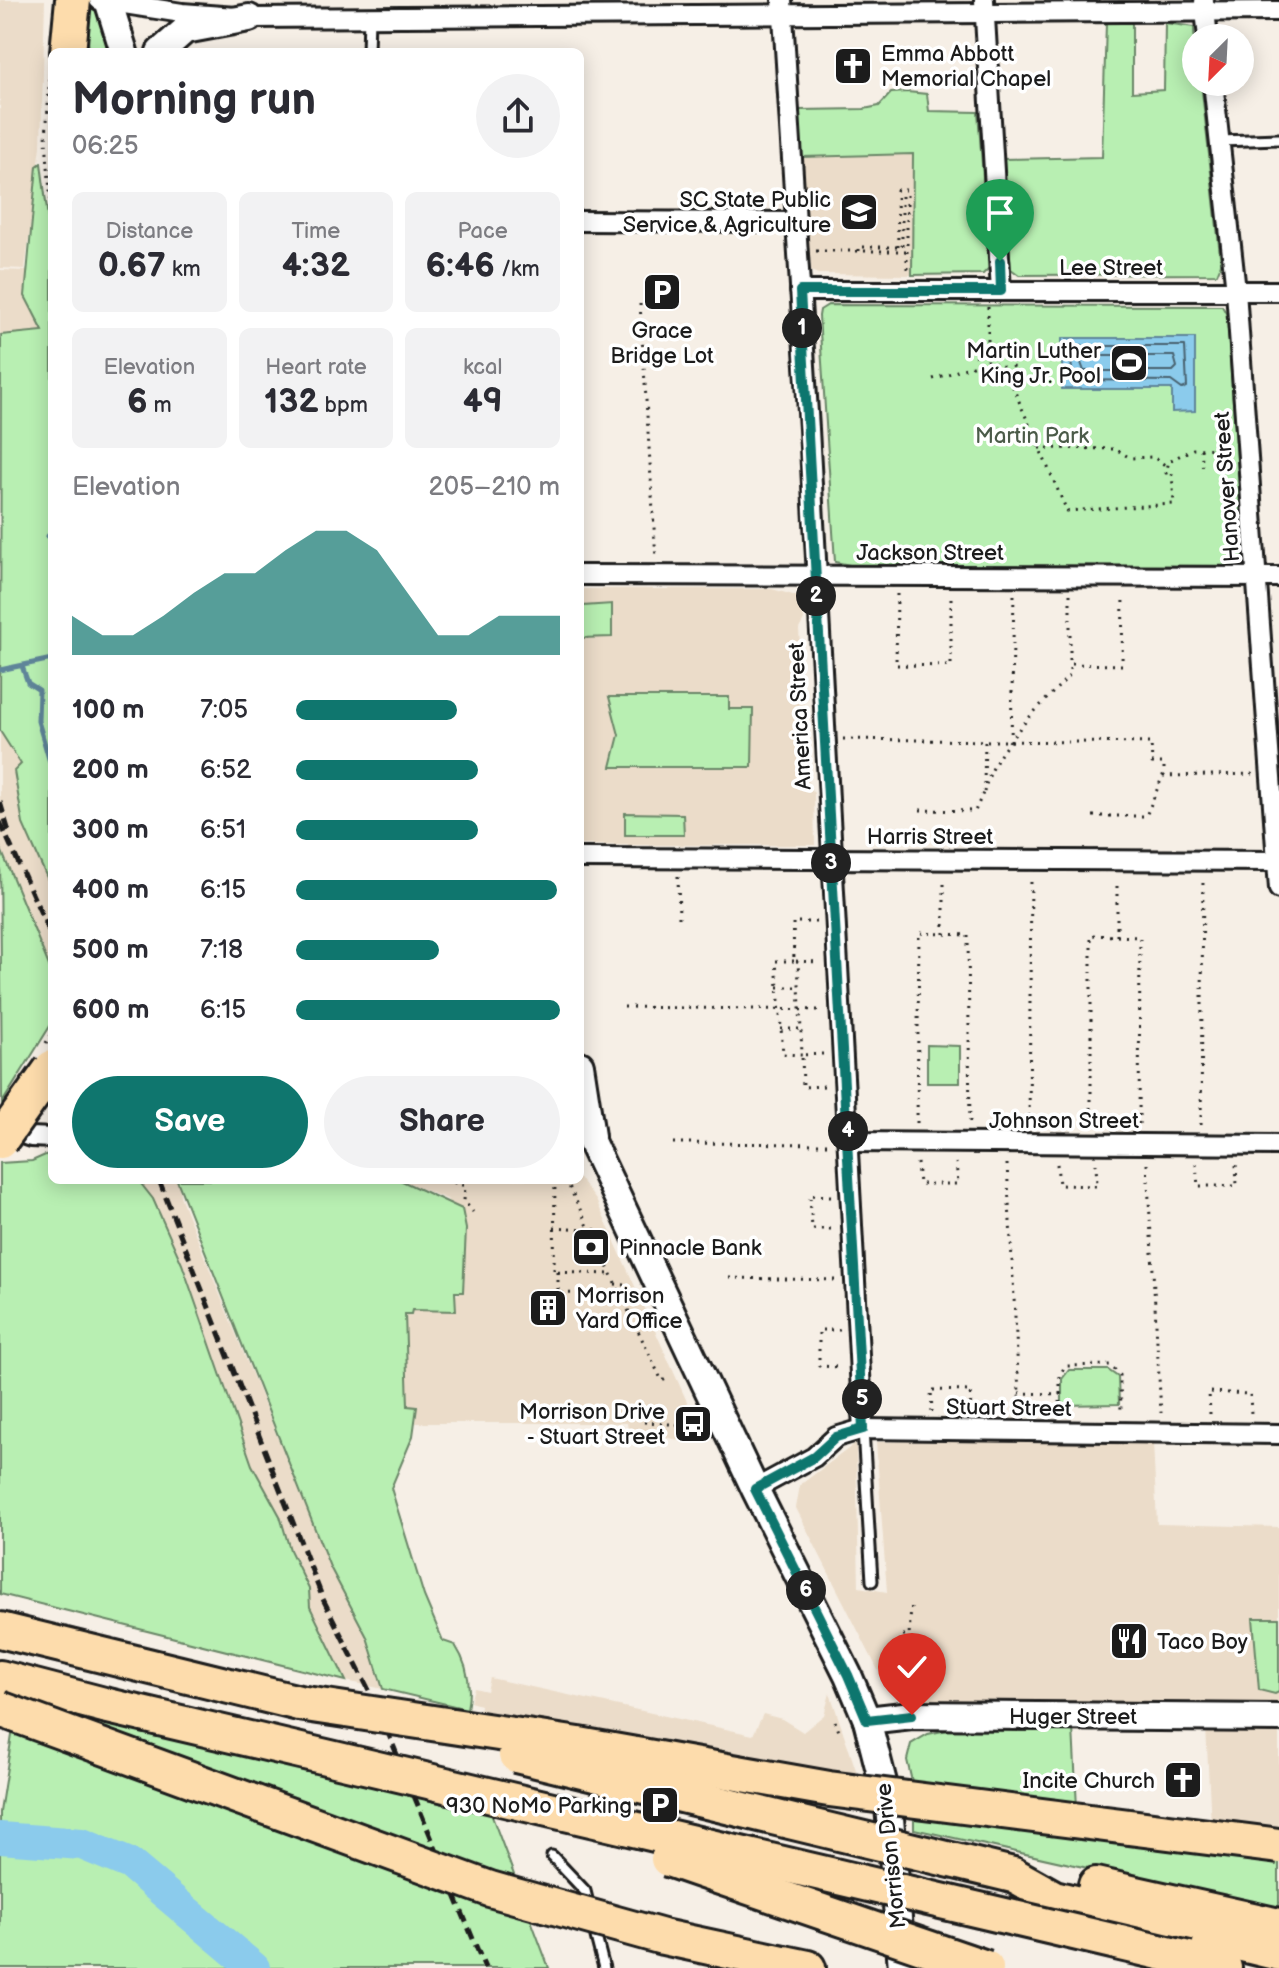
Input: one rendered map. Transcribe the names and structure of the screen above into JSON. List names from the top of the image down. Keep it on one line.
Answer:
{"streets":{"main road":["Huger Street","Morrison Drive"],"street":["Lee Street","Hanover Street","Jackson Street","America Street","Harris Street","Johnson Street","Stuart Street"]},"crossings":[["Lee Street","Hanover Street"],["Lee Street","America Street"],["Hanover Street","Jackson Street"],["Hanover Street","Harris Street"],["Jackson Street","America Street"],["America Street","Harris Street"],["America Street","Johnson Street"],["America Street","Stuart Street"],["Stuart Street","Morrison Drive"],["Huger Street","Morrison Drive"]],"parks":["Martin Park"],"places":{"church":["Emma Abbott Memorial Chapel","Incite Church"],"school or university":["SC State Public Service & Agriculture"],"parking":["Grace Bridge Lot","930 NoMo Parking"],"sports":["Martin Luther King Jr. Pool"],"bank":["Pinnacle Bank"],"building":["Morrison Yard Office"],"bus stop":["Morrison Drive - Stuart Street"],"restaurant":["Taco Boy"]},"north":"bottom left","page":{"heading":["Morning run","06:25"],"stats":[["Distance","0.67 km"],["Time","4:32"],["Pace","6:46 /km"],["Elevation","6 m"],["Heart rate","132 bpm"],["kcal","49"]],"pins":["1","2","3","4","5","6"],"chart":["Elevation","205–210 m"],"list":[{"name":"100 m","note":"7:05"},{"name":"200 m","note":"6:52"},{"name":"300 m","note":"6:51"},{"name":"400 m","note":"6:15"},{"name":"500 m","note":"7:18"},{"name":"600 m","note":"6:15"}],"buttons":["Save","Share"]}}
